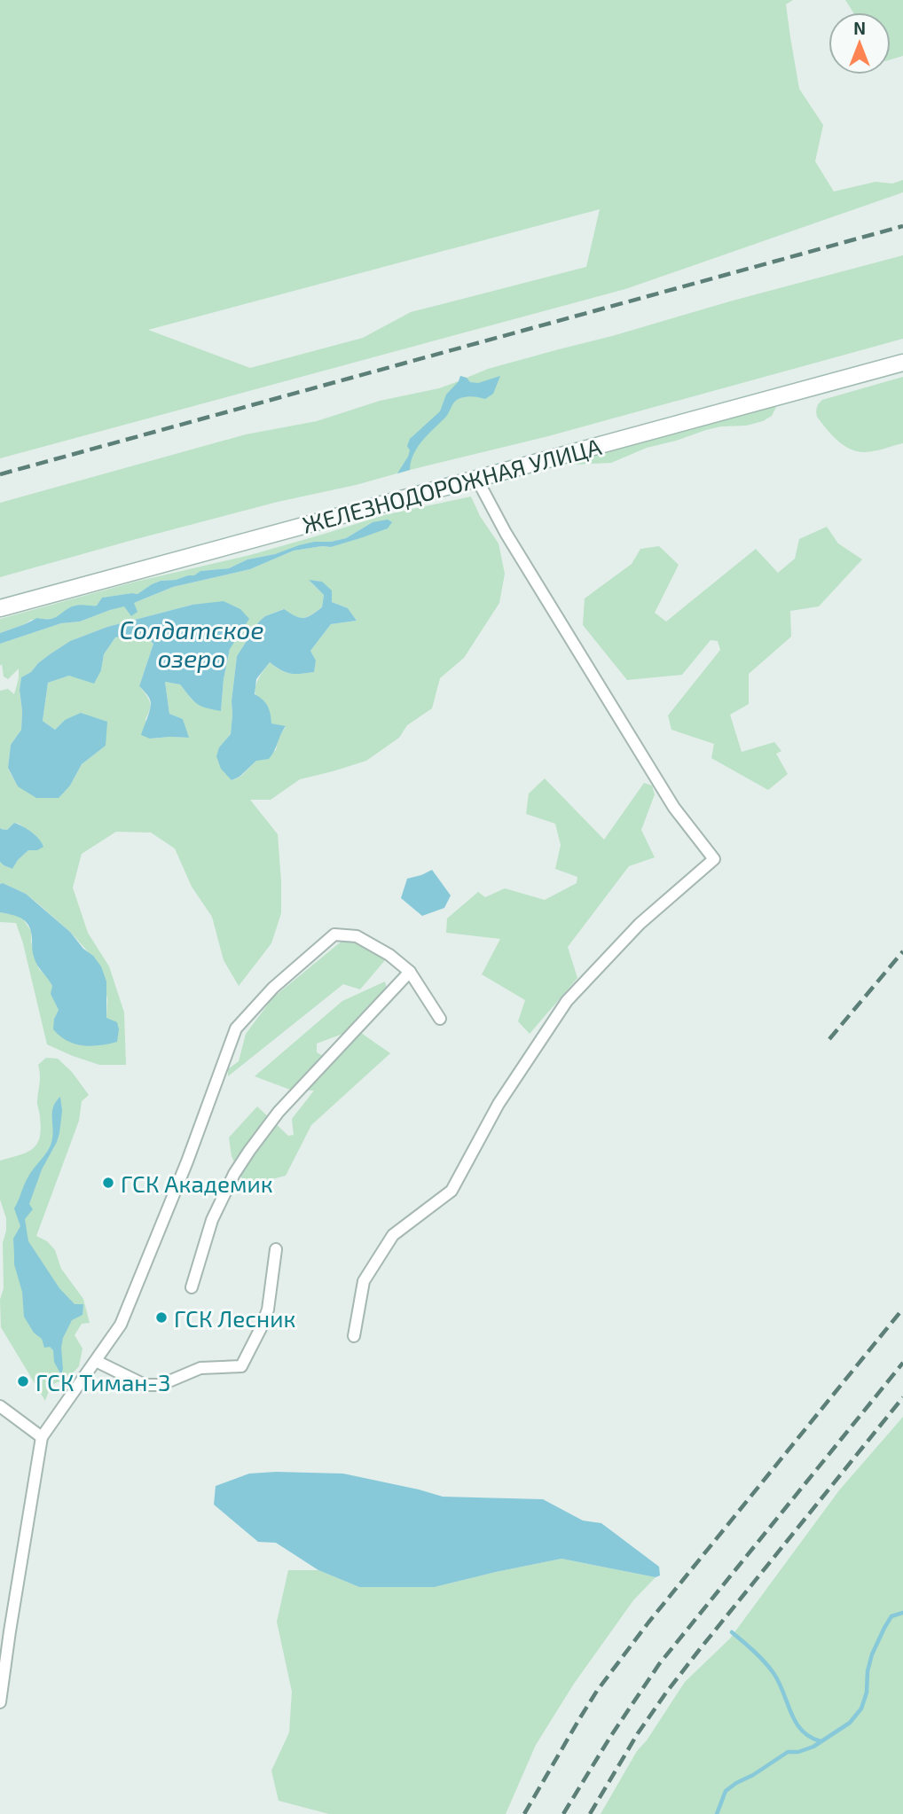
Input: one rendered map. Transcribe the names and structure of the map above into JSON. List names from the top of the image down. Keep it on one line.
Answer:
{"streets":{"main road":["ЖЕЛЕЗНОДОРОЖНАЯ УЛИЦА"]},"water":["Солдатское озеро"],"places":["ГСК Академик","ГСК Лесник","ГСК Тиман-3"],"north":"top"}
